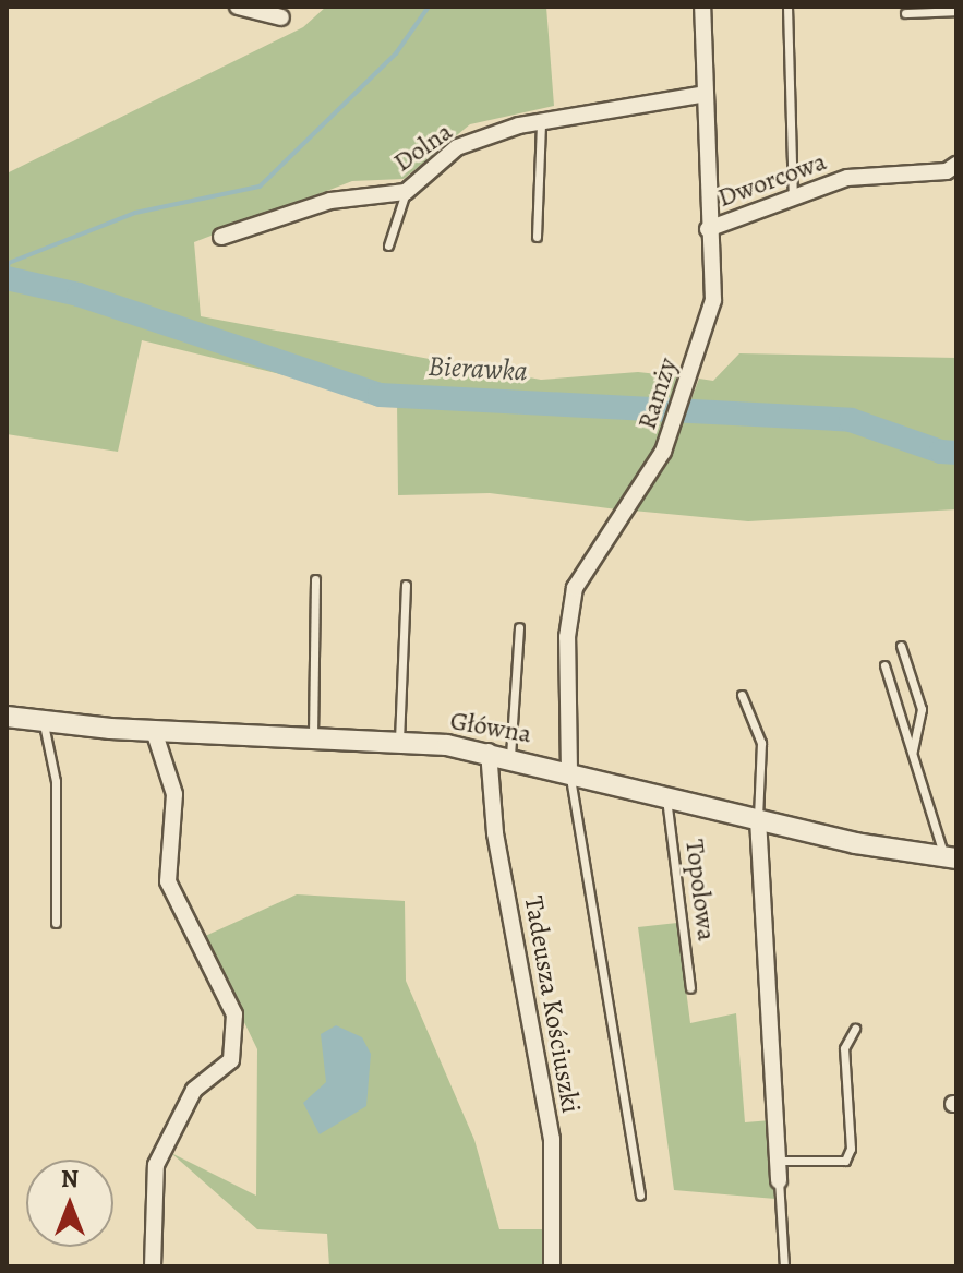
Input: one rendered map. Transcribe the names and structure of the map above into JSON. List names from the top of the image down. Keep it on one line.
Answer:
{"streets":{"main road":["Główna"],"street":["Dolna","Dworcowa","Ramży","Tadeusza Kościuszki"],"lane":["Topolowa"]},"crossings":[["Dolna","Ramży"],["Dworcowa","Ramży"],["Ramży","Główna"],["Główna","Topolowa"],["Główna","Tadeusza Kościuszki"]],"water":["Bierawka"],"north":"top"}
